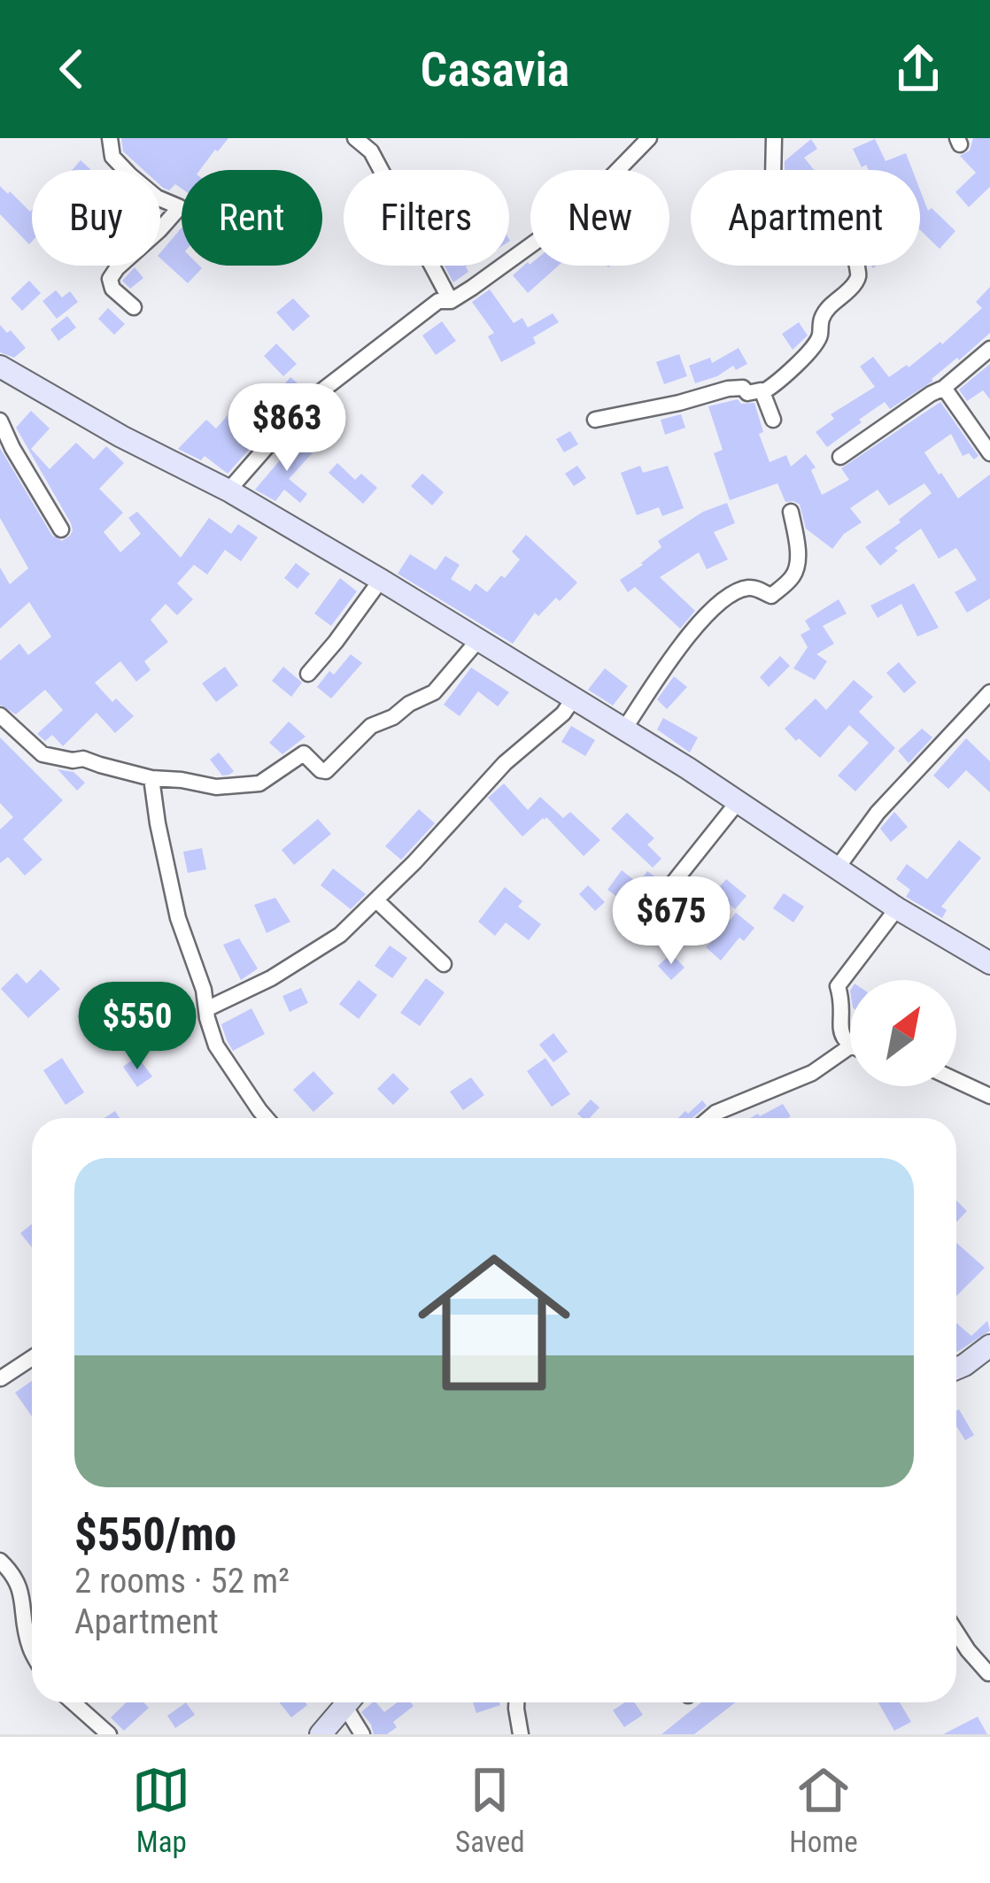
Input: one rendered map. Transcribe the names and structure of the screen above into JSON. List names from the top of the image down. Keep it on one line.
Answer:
{"north":"top right","page":{"header":"Casavia","chip":["Buy","Rent","Filters","New","Apartment"],"price":["$863","$675","$550"],"list":[{"name":"$550/mo","note":"2 rooms · 52 m² · Apartment"}],"tabs":["Map","Saved","Home"]}}
